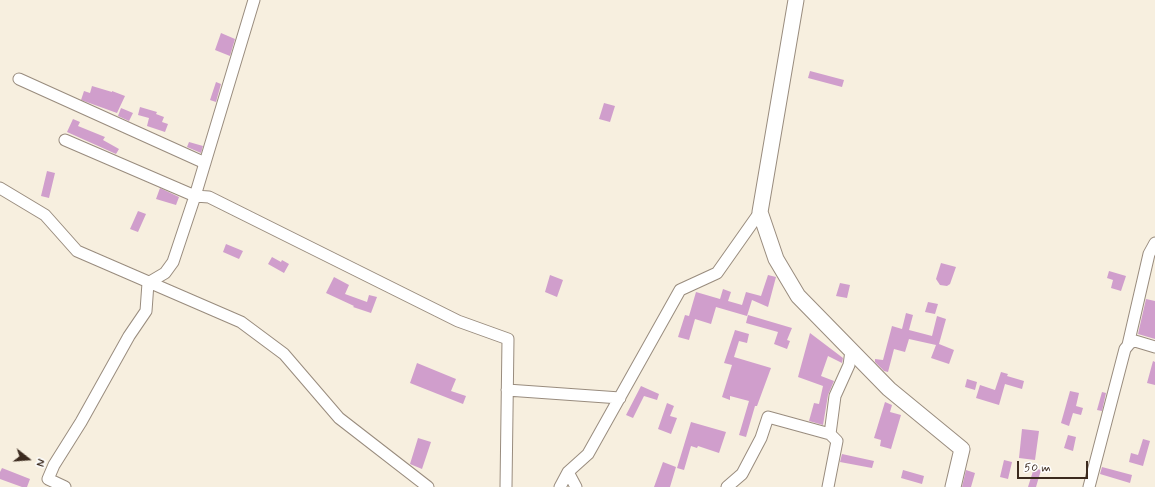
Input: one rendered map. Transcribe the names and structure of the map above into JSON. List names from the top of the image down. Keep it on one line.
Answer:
{"scale_bar":"50 m","north":"right"}
